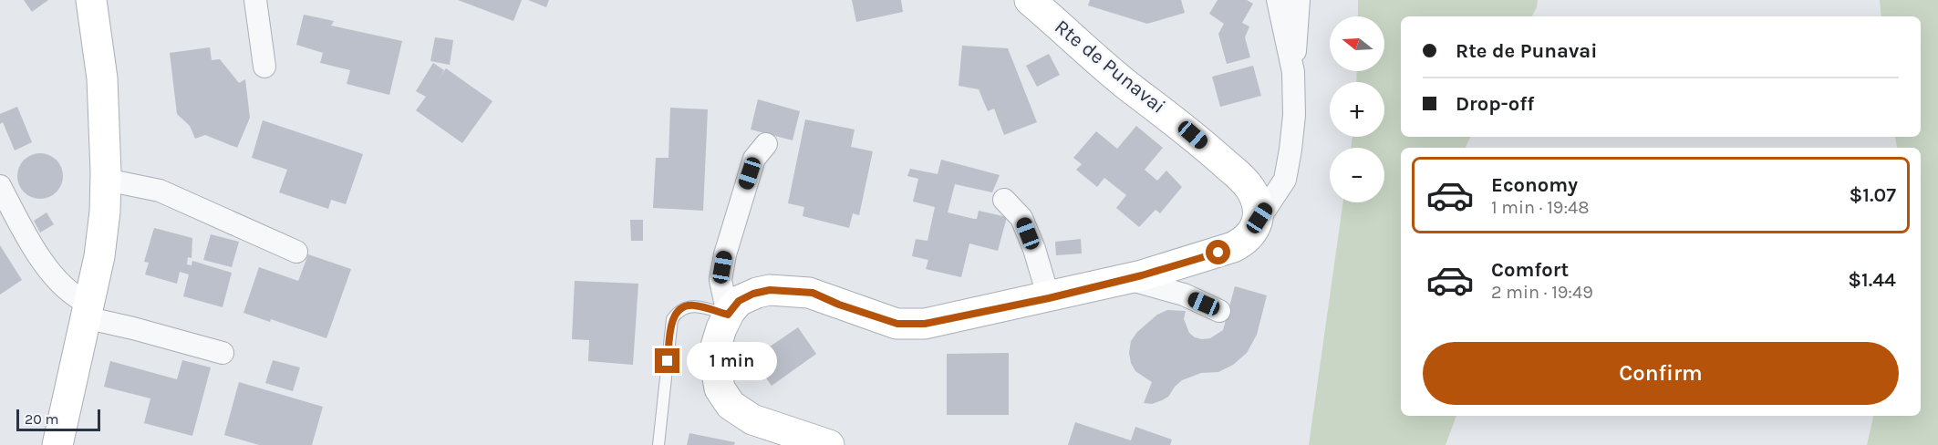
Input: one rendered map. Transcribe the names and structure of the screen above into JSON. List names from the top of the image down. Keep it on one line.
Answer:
{"streets":{"main road":["Rte de Punavai"]},"scale_bar":"20 m","north":"left","page":{"map_buttons":["+","−"],"banner":["Rte de Punavai","Drop-off"],"list":[{"name":"Economy","note":"1 min · 19:48","value":"$1.07"},{"name":"Comfort","note":"2 min · 19:49","value":"$1.44"}],"buttons":"Confirm","bubble":"1 min","scale":"20 m"}}
